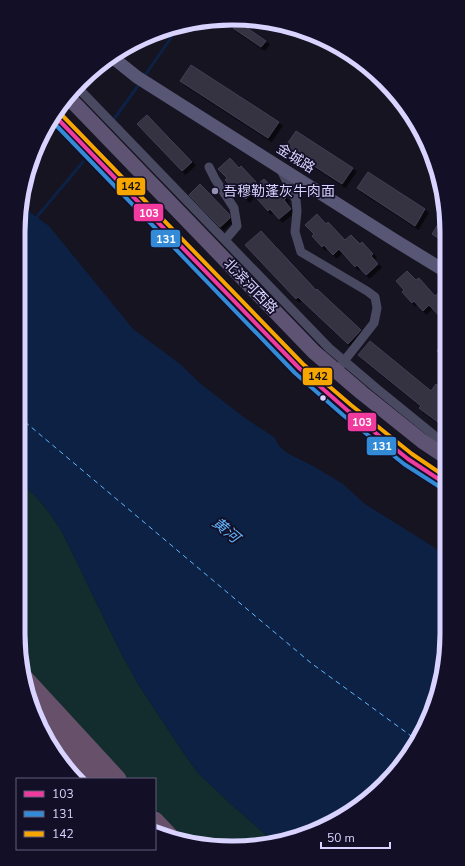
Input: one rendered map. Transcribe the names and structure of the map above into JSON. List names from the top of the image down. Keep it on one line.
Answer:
{"streets":{"main road":["北滨河西路"],"street":["金城路"]},"water":["黄河"],"places":["吾穆勒蓬灰牛肉面"],"lines":["transit line 142","transit line 103","transit line 131"],"legend":["103","131","142"],"scale_bar":"50 m"}
